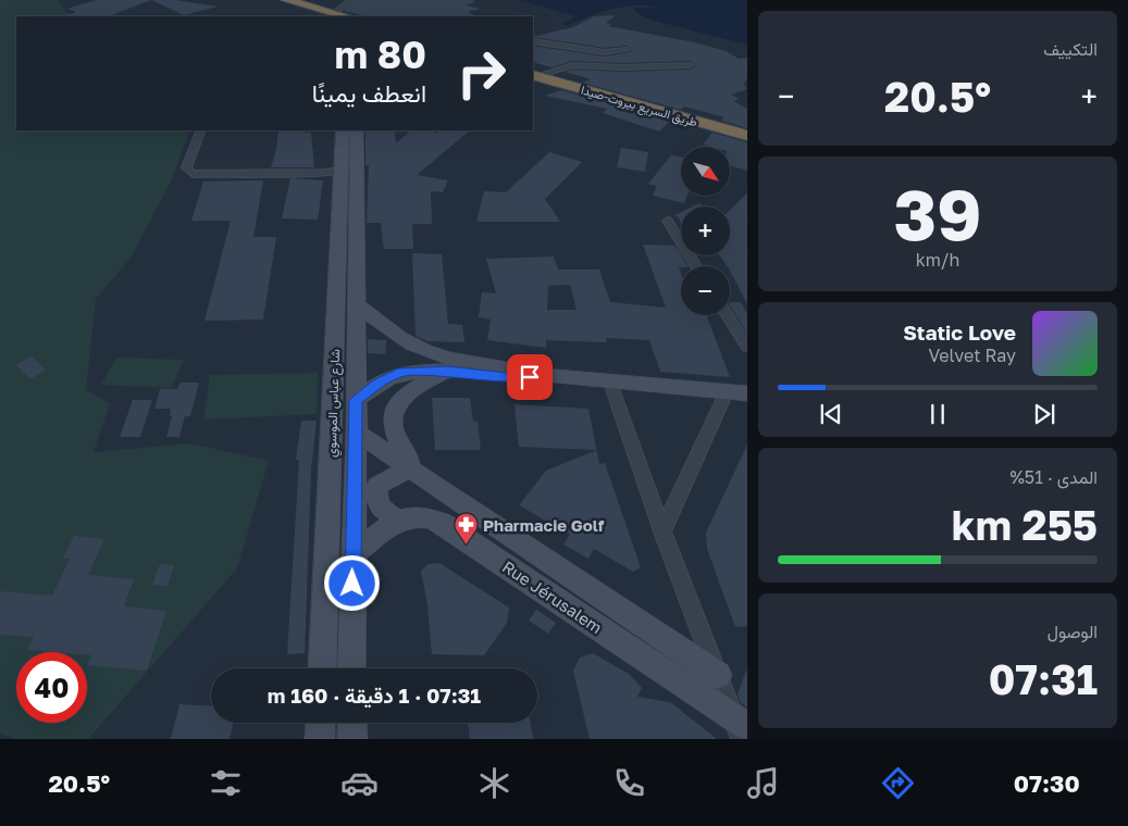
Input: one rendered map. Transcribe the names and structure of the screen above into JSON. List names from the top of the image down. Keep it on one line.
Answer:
{"streets":{"highway":["طريق السريع بيروت-صيدا"],"street":["شارع عباس الموسوي","Rue Jérusalem"]},"crossings":[["شارع عباس الموسوي","Rue Jérusalem"]],"places":{"pharmacy":["Pharmacie Golf"]},"north":"bottom right","page":{"tile":["التكييف",["39","km/h"],["المدى · 51%","255 km"],["الوصول","07:31"]],"turn":["80 m","انعطف يمينًا"],"heat":["−","20.5°","+"],"map_buttons":["+","−"],"song":["Static Love","Velvet Ray"],"limit":"40","trip":"07:31 · 1 دقيقة · 160 m","tabs":["07:30","20.5°"]}}
